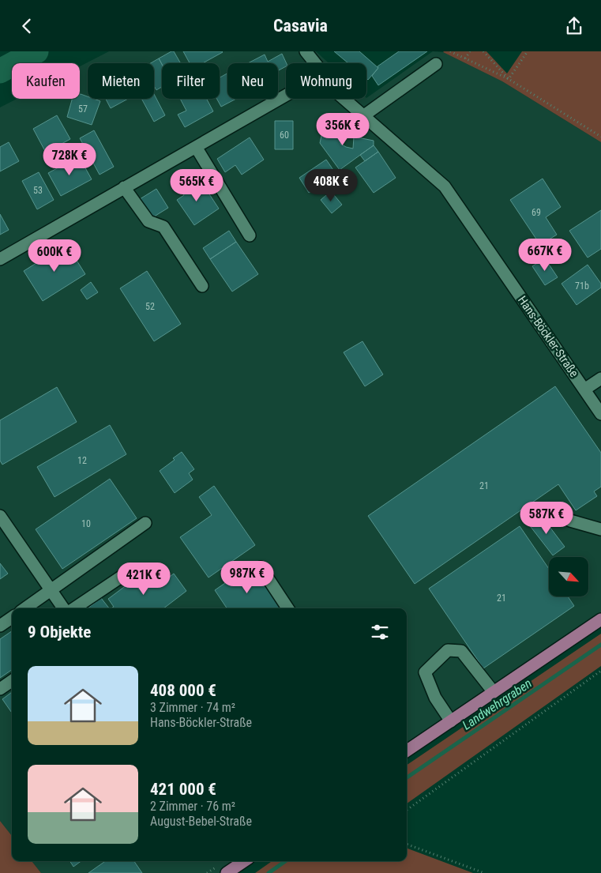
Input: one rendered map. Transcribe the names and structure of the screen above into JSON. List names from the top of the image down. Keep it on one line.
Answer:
{"streets":{"street":["Hans-Böckler-Straße"]},"water":["Landwehrgraben"],"house_numbers":["57","60","53","69","71b","52","12","21","10","21"],"north":"bottom right","page":{"header":"Casavia","chip":["Kaufen","Mieten","Filter","Neu","Wohnung"],"price":["356K €","728K €","565K €","408K €","667K €","600K €","587K €","987K €","421K €"],"heading":"9 Objekte","list":[{"name":"408 000 €","note":"3 Zimmer · 74 m² · Hans-Böckler-Straße"},{"name":"421 000 €","note":"2 Zimmer · 76 m² · August-Bebel-Straße"}]}}
